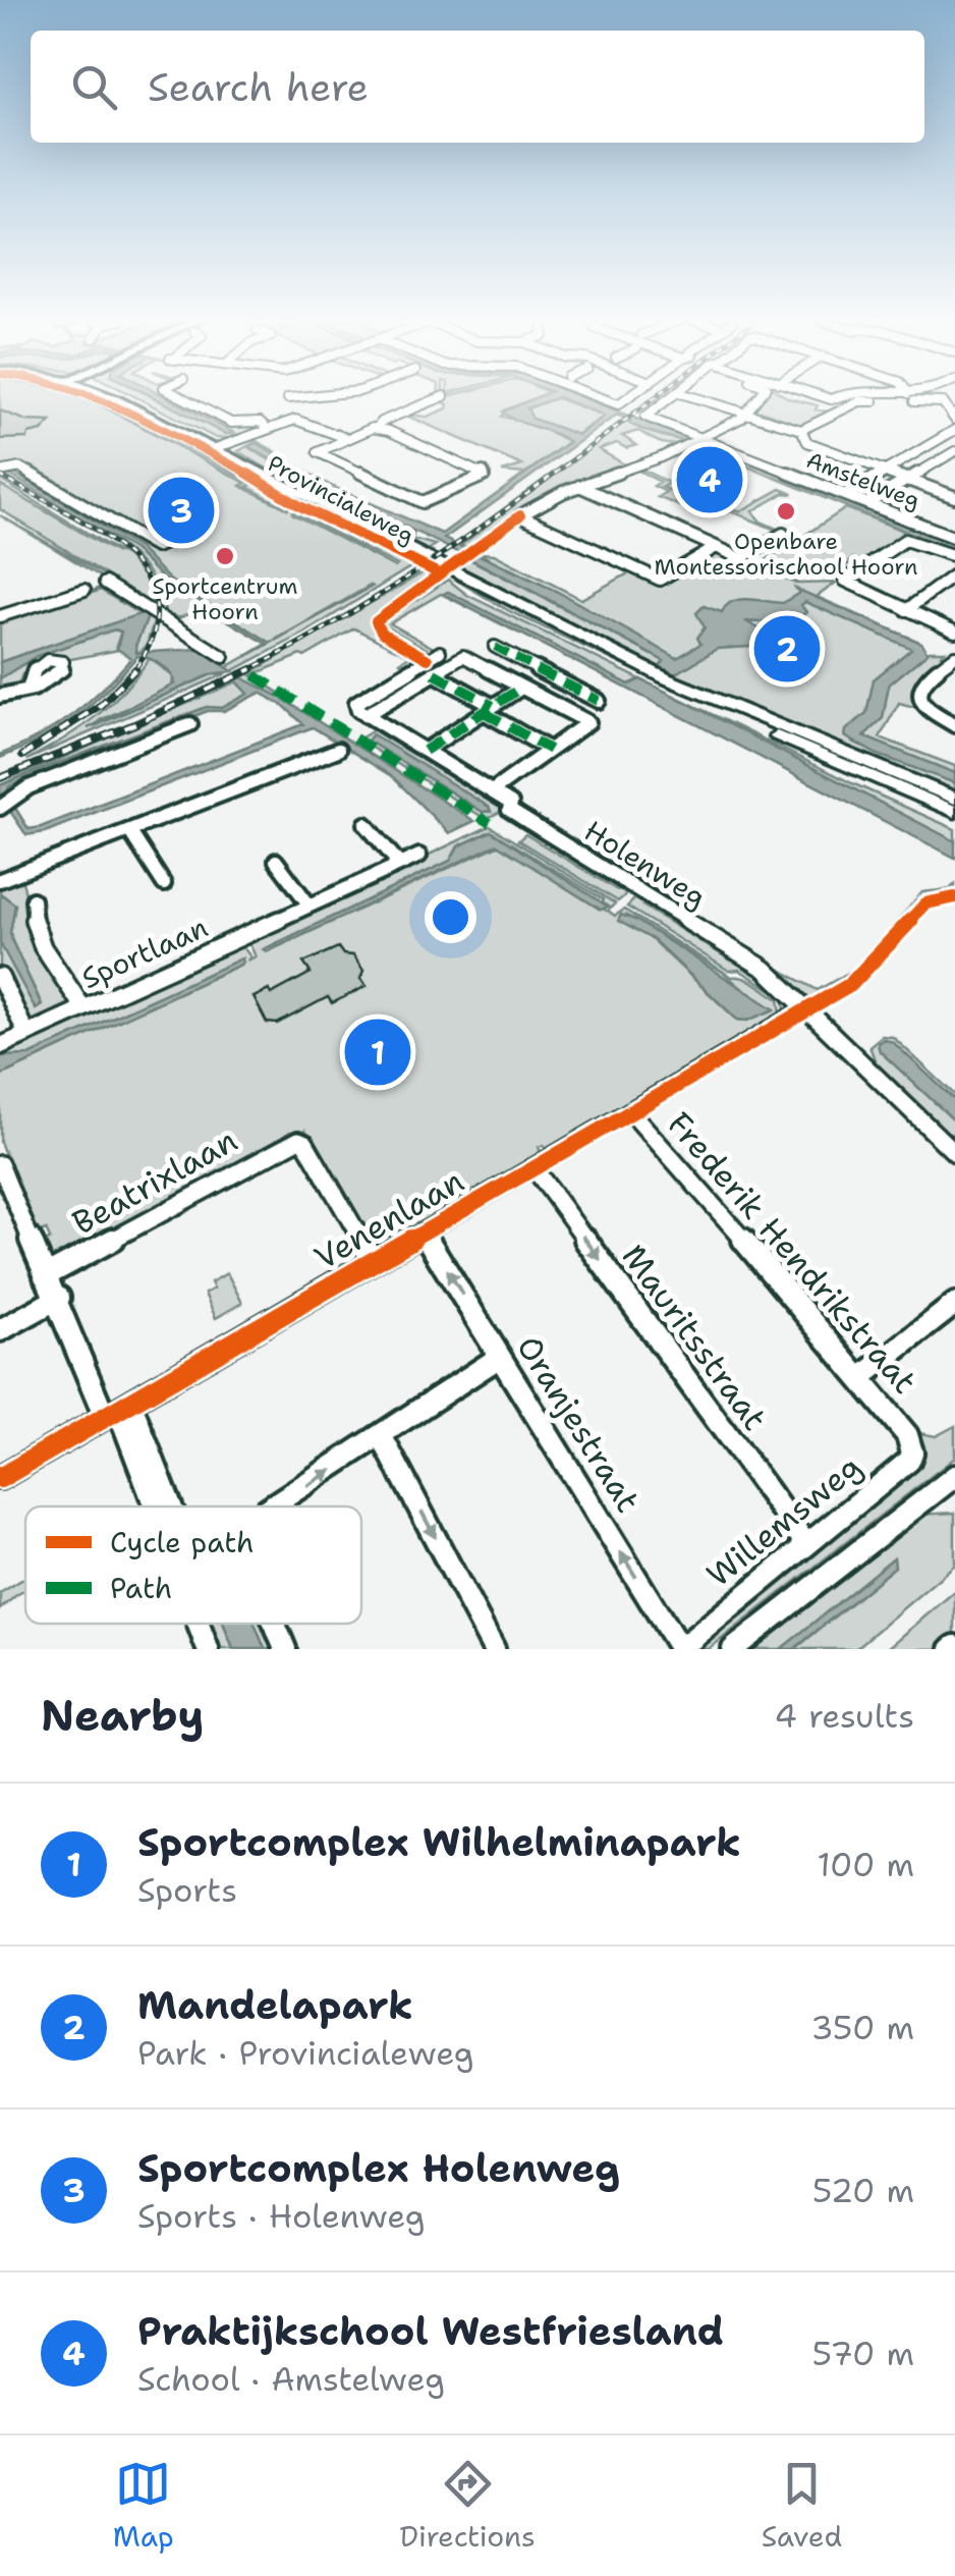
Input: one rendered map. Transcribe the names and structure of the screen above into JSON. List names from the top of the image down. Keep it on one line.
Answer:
{"streets":{"main road":["Provincialeweg"],"street":["Amstelweg","Holenweg","Sportlaan","Beatrixlaan","Venenlaan","Frederik Hendrikstraat","Mauritsstraat","Oranjestraat","Willemsweg"]},"crossings":[["Holenweg","Venenlaan"],["Beatrixlaan","Venenlaan"],["Venenlaan","Frederik Hendrikstraat"],["Venenlaan","Mauritsstraat"],["Venenlaan","Oranjestraat"],["Frederik Hendrikstraat","Willemsweg"],["Mauritsstraat","Willemsweg"],["Oranjestraat","Willemsweg"]],"one_way":["Mauritsstraat","Oranjestraat"],"places":["Openbare Montessorischool Hoorn","Sportcentrum Hoorn"],"legend":["Cycle path","Path"],"page":{"search":"Search here","pins":["4","3","2","1"],"heading":["Nearby","4 results"],"list":[{"mark":"1","name":"Sportcomplex Wilhelminapark","note":"Sports","value":"100 m"},{"mark":"2","name":"Mandelapark","note":"Park · Provincialeweg","value":"350 m"},{"mark":"3","name":"Sportcomplex Holenweg","note":"Sports · Holenweg","value":"520 m"},{"mark":"4","name":"Praktijkschool Westfriesland","note":"School · Amstelweg","value":"570 m"}],"nav":["Map","Directions","Saved"]}}
